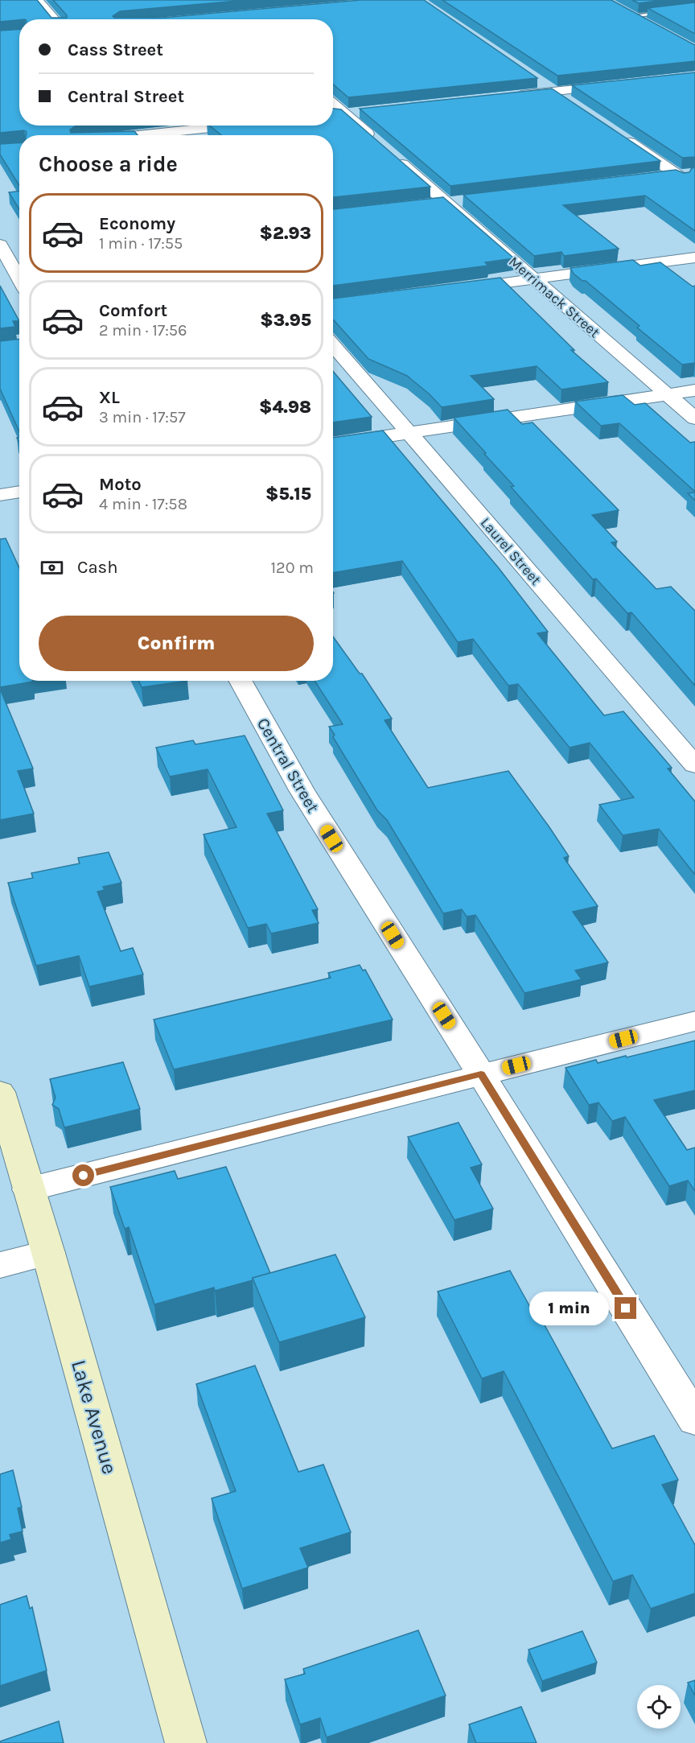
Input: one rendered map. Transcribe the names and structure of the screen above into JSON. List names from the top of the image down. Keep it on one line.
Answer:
{"streets":{"street":["Merrimack Street","Laurel Street","Central Street","Lake Avenue"]},"page":{"banner":["Cass Street","Central Street"],"heading":"Choose a ride","list":[{"name":"Economy","note":"1 min · 17:55","value":"$2.93"},{"name":"Comfort","note":"2 min · 17:56","value":"$3.95"},{"name":"XL","note":"3 min · 17:57","value":"$4.98"},{"name":"Moto","note":"4 min · 17:58","value":"$5.15"}],"pay":["Cash","120 m"],"buttons":"Confirm","bubble":"1 min"}}
